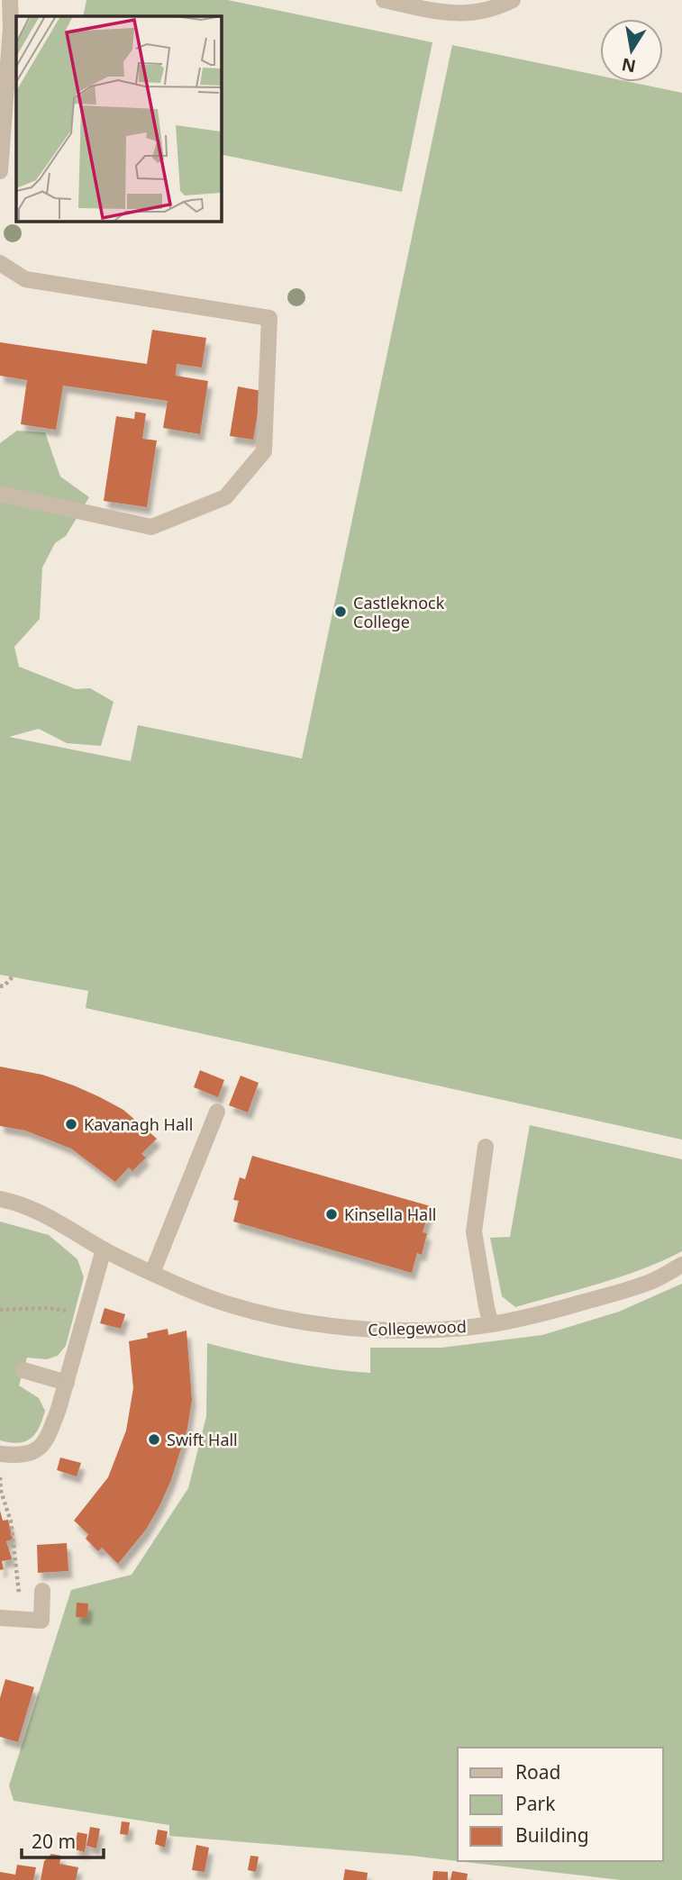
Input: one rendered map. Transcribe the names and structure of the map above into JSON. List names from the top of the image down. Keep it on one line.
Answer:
{"streets":{"street":["Collegewood"]},"places":["Castleknock College","Kavanagh Hall","Kinsella Hall","Swift Hall"],"legend":["Road","Park","Building"],"scale_bar":"20 m","north":"bottom"}
